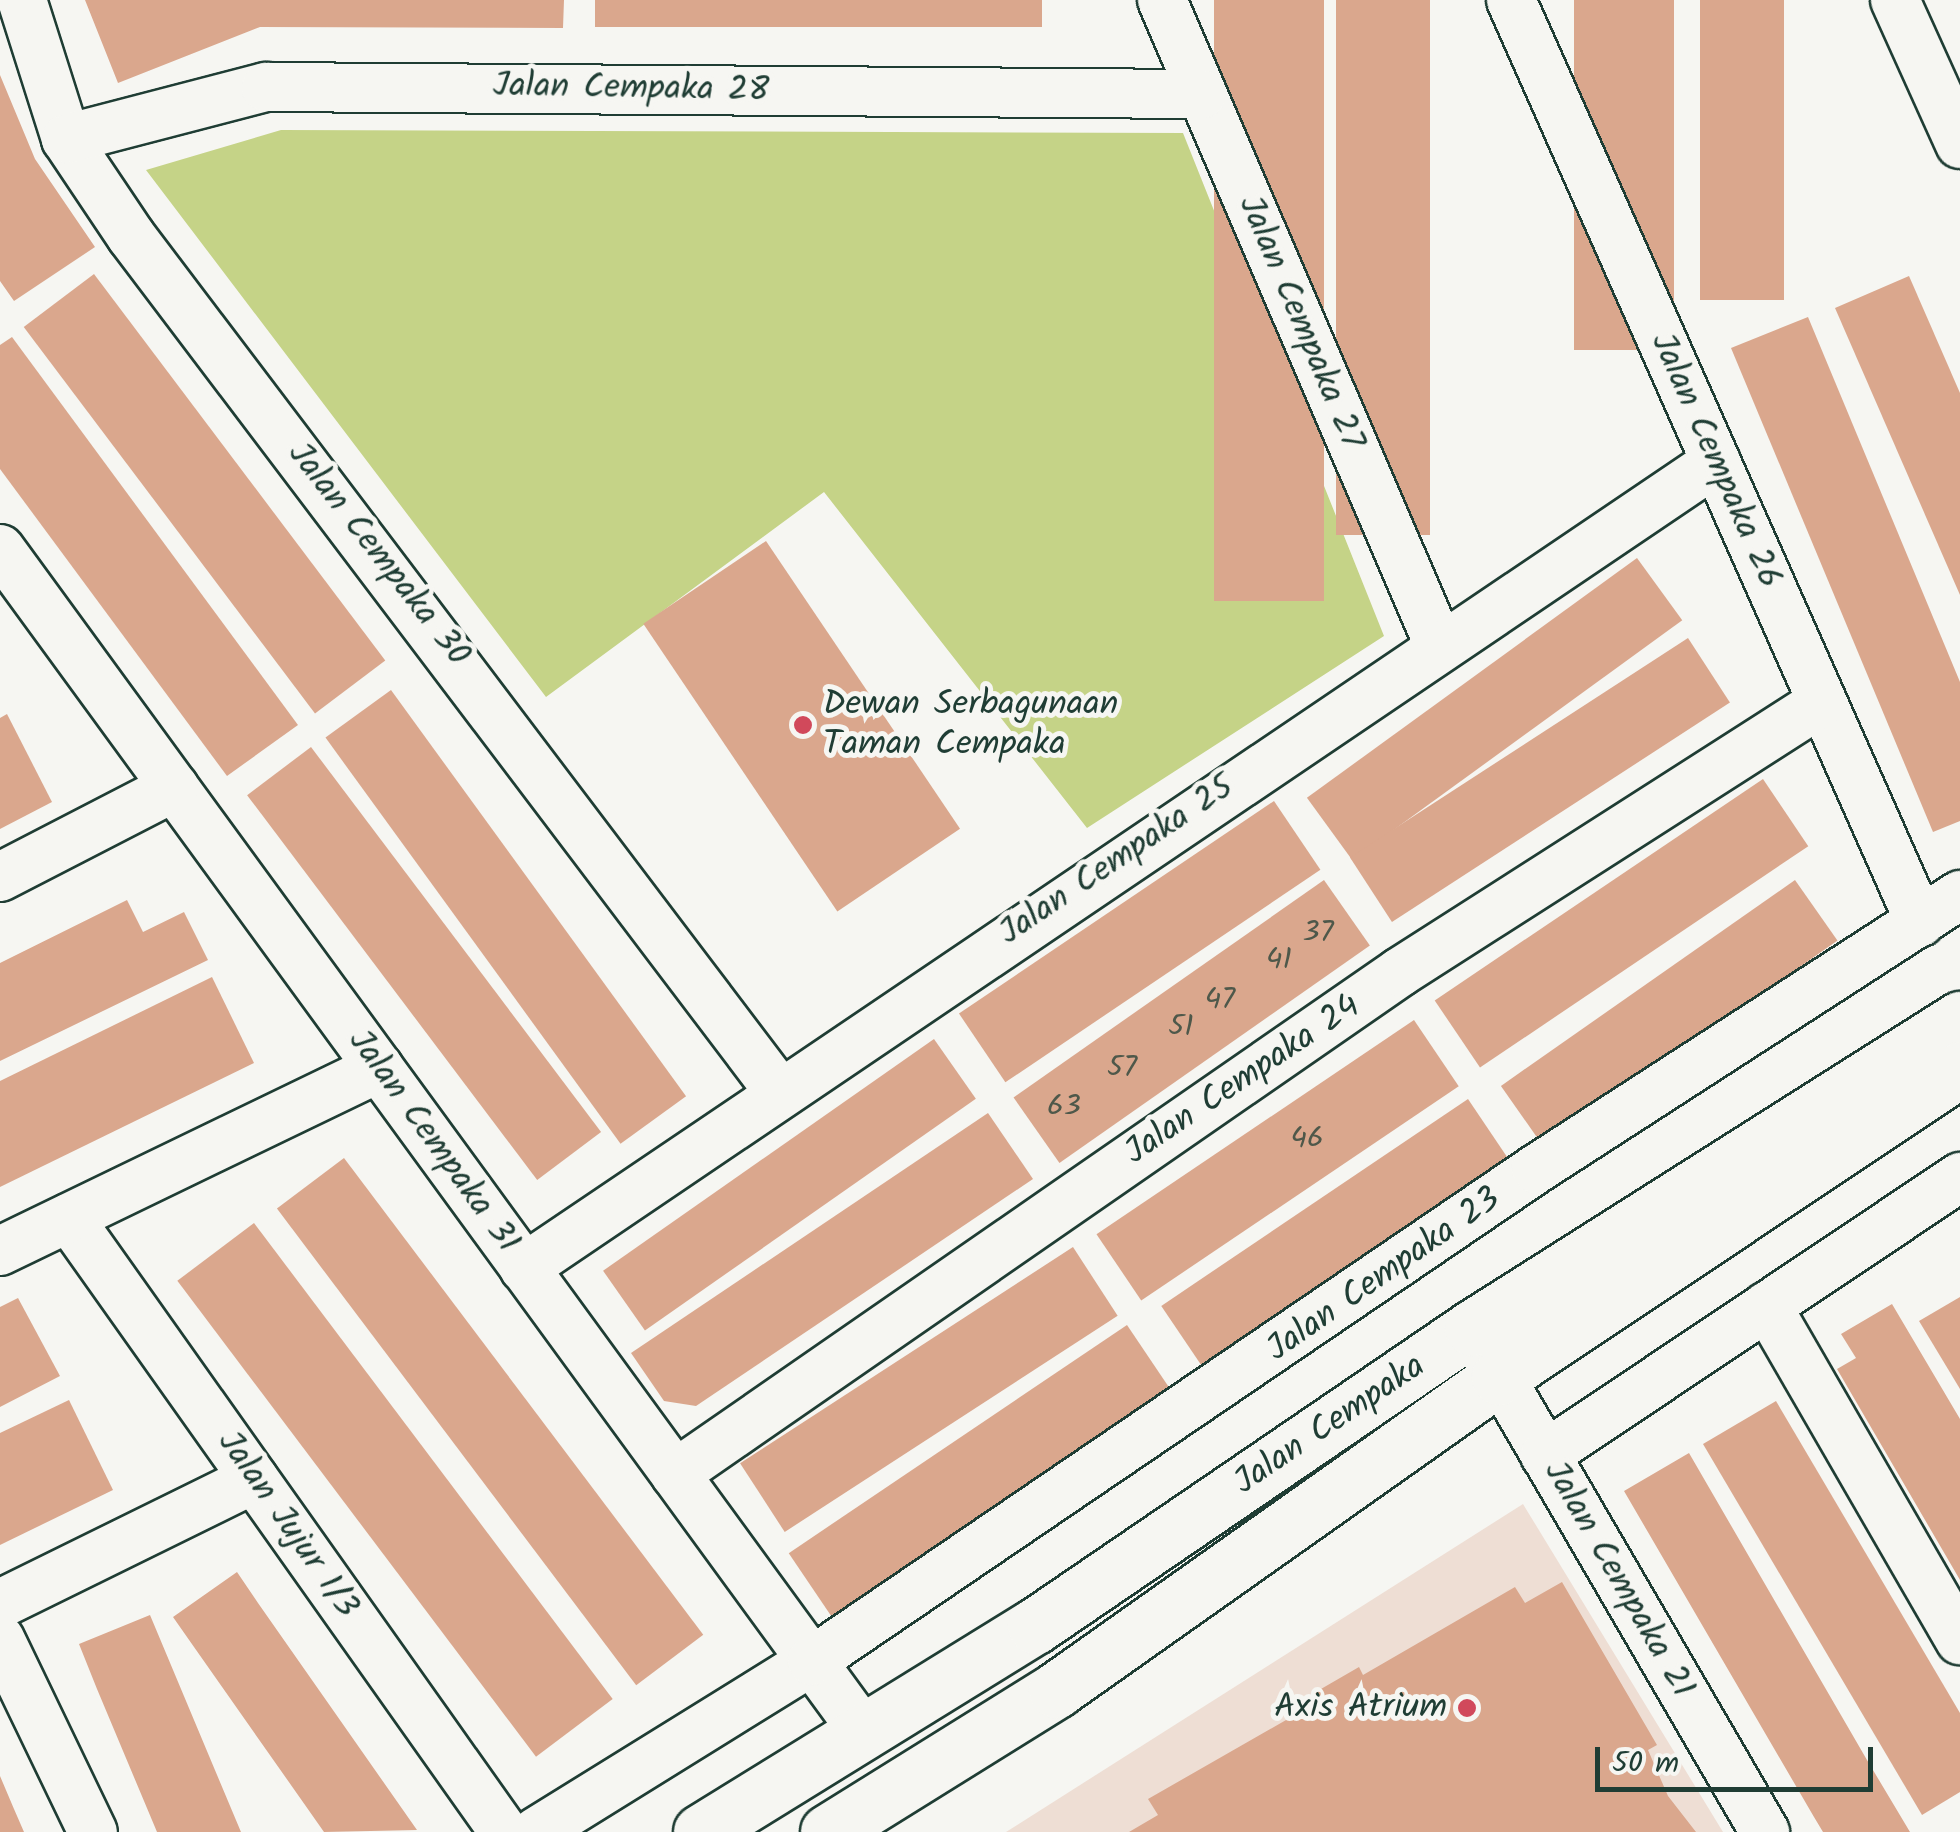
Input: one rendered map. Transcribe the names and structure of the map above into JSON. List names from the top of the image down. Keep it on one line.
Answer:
{"streets":{"main road":["Jalan Cempaka"],"street":["Jalan Cempaka 28","Jalan Cempaka 27","Jalan Cempaka 26","Jalan Cempaka 30","Jalan Cempaka 25","Jalan Cempaka 24","Jalan Cempaka 31","Jalan Cempaka 23","Jalan Jujur 1/3","Jalan Cempaka 21"]},"crossings":[["Jalan Cempaka 28","Jalan Cempaka 27"],["Jalan Cempaka 28","Jalan Cempaka 30"],["Jalan Cempaka 27","Jalan Cempaka 25"],["Jalan Cempaka 26","Jalan Cempaka 25"],["Jalan Cempaka 26","Jalan Cempaka 24"],["Jalan Cempaka 26","Jalan Cempaka 23"],["Jalan Cempaka 30","Jalan Cempaka 25"],["Jalan Cempaka 25","Jalan Cempaka 31"],["Jalan Cempaka 24","Jalan Cempaka 31"],["Jalan Cempaka 31","Jalan Cempaka 23"],["Jalan Cempaka 31","Jalan Cempaka"],["Jalan Cempaka","Jalan Cempaka 21"]],"places":["Dewan Serbagunaan Taman Cempaka","Axis Atrium"],"house_numbers":["37","41","47","51","57","63","46"],"scale_bar":"50 m"}
